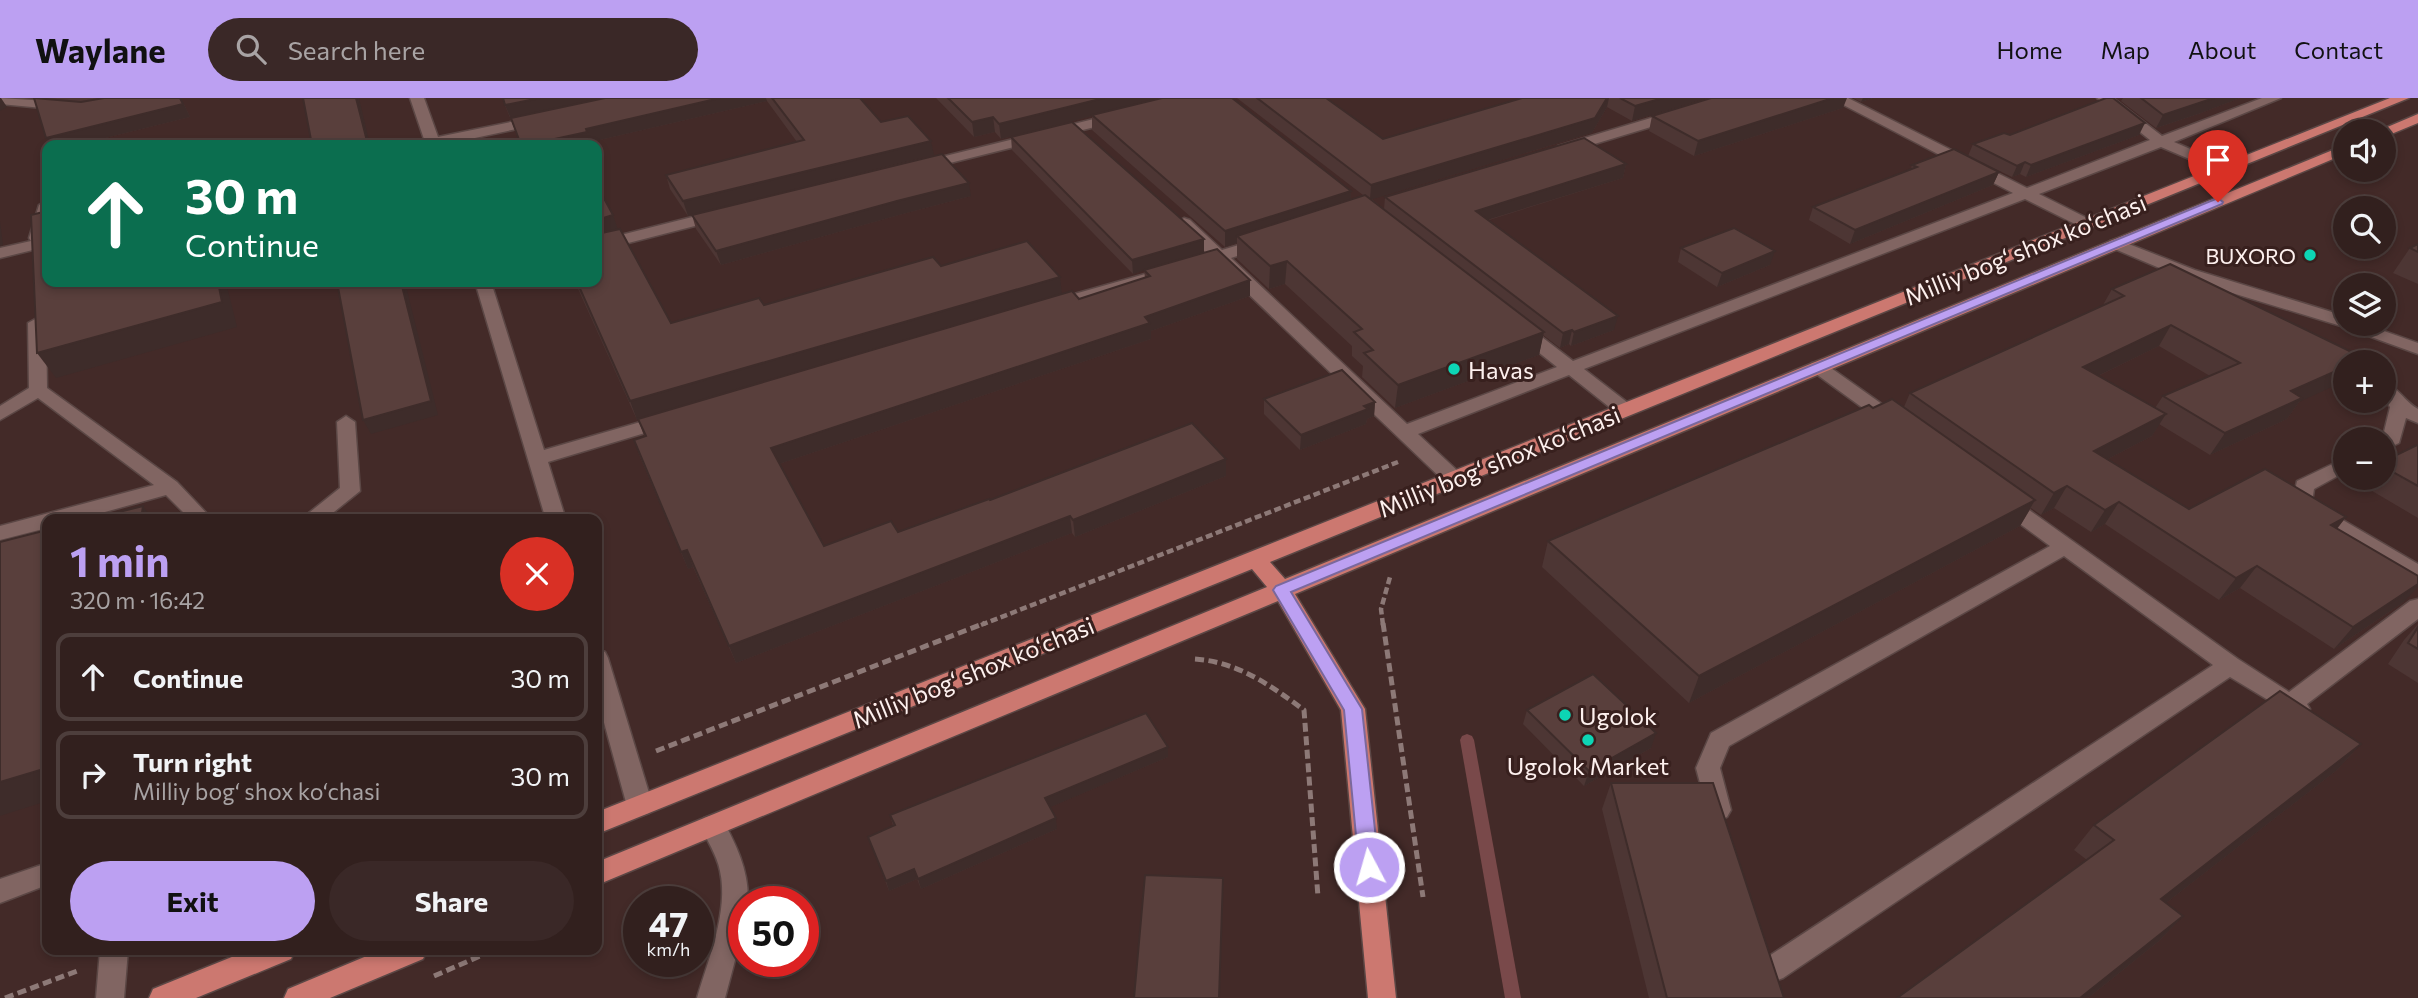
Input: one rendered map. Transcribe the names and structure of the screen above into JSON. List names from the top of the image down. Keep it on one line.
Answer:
{"streets":{"main road":["Milliy bog‘ shox ko‘chasi"]},"places":["BUXORO","Havas","Ugolok","Ugolok Market"],"page":{"header":"Waylane","search":"Search here","nav":["Home","Map","About","Contact"],"map_buttons":["+","−"],"turn":["30 m","Continue"],"heading":["1 min","320 m · 16:42"],"list":[{"name":"Continue","value":"30 m"},{"name":"Turn right","note":"Milliy bog‘ shox ko‘chasi","value":"30 m"}],"buttons":["Exit","Share"],"speed":"47 km/h","limit":"50"}}
